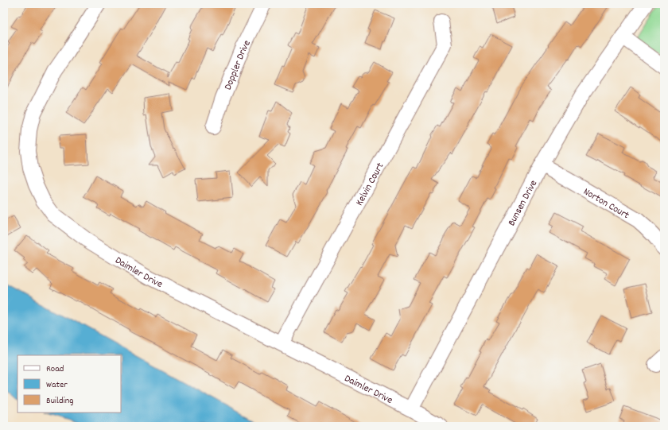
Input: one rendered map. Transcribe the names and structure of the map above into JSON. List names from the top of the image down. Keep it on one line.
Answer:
{"streets":{"street":["Doppler Drive","Kelvin Court","Norton Court","Bunsen Drive","Daimler Drive"]},"crossings":[["Kelvin Court","Daimler Drive"],["Norton Court","Bunsen Drive"],["Bunsen Drive","Daimler Drive"]],"legend":["Road","Water","Building"]}
